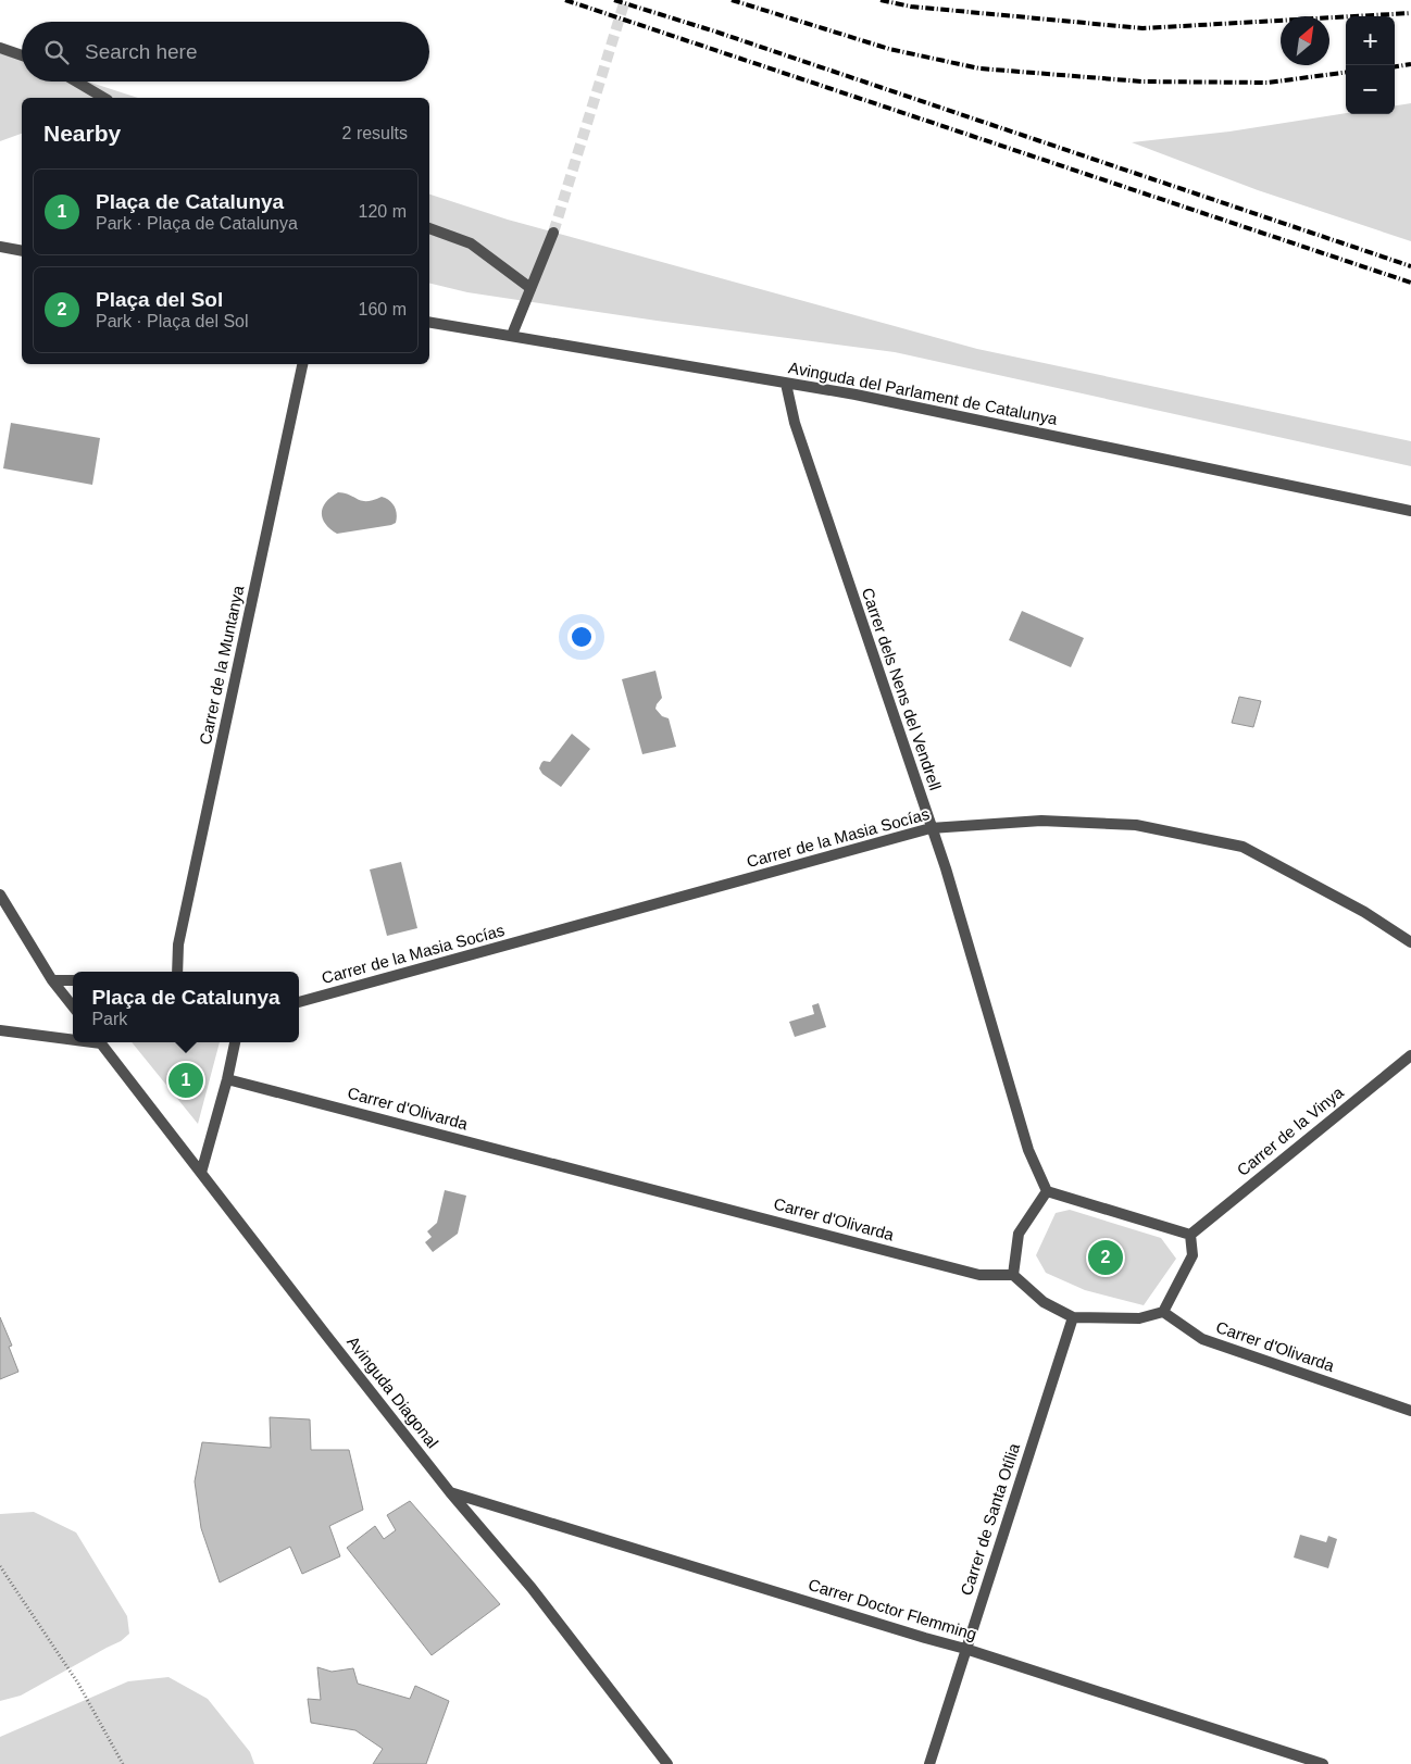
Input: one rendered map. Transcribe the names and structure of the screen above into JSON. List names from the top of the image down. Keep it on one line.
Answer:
{"streets":{"street":["Avinguda del Parlament de Catalunya","Carrer de la Muntanya","Carrer dels Nens del Vendrell","Carrer de la Masia Socías","Carrer d'Olivarda","Carrer de la Vinya","Avinguda Diagonal","Carrer de Santa Otília","Carrer Doctor Flemming"]},"crossings":[["Avinguda del Parlament de Catalunya","Carrer dels Nens del Vendrell"],["Carrer dels Nens del Vendrell","Carrer de la Masia Socías"],["Avinguda Diagonal","Carrer Doctor Flemming"],["Carrer de Santa Otília","Carrer Doctor Flemming"]],"north":"top right","page":{"map_buttons":["+","−"],"search":"Search here","heading":["Nearby","2 results"],"list":[{"mark":"1","name":"Plaça de Catalunya","note":"Park · Plaça de Catalunya","value":"120 m"},{"mark":"2","name":"Plaça del Sol","note":"Park · Plaça del Sol","value":"160 m"}],"popup":["Plaça de Catalunya","Park"],"pins":["1","2"]}}
